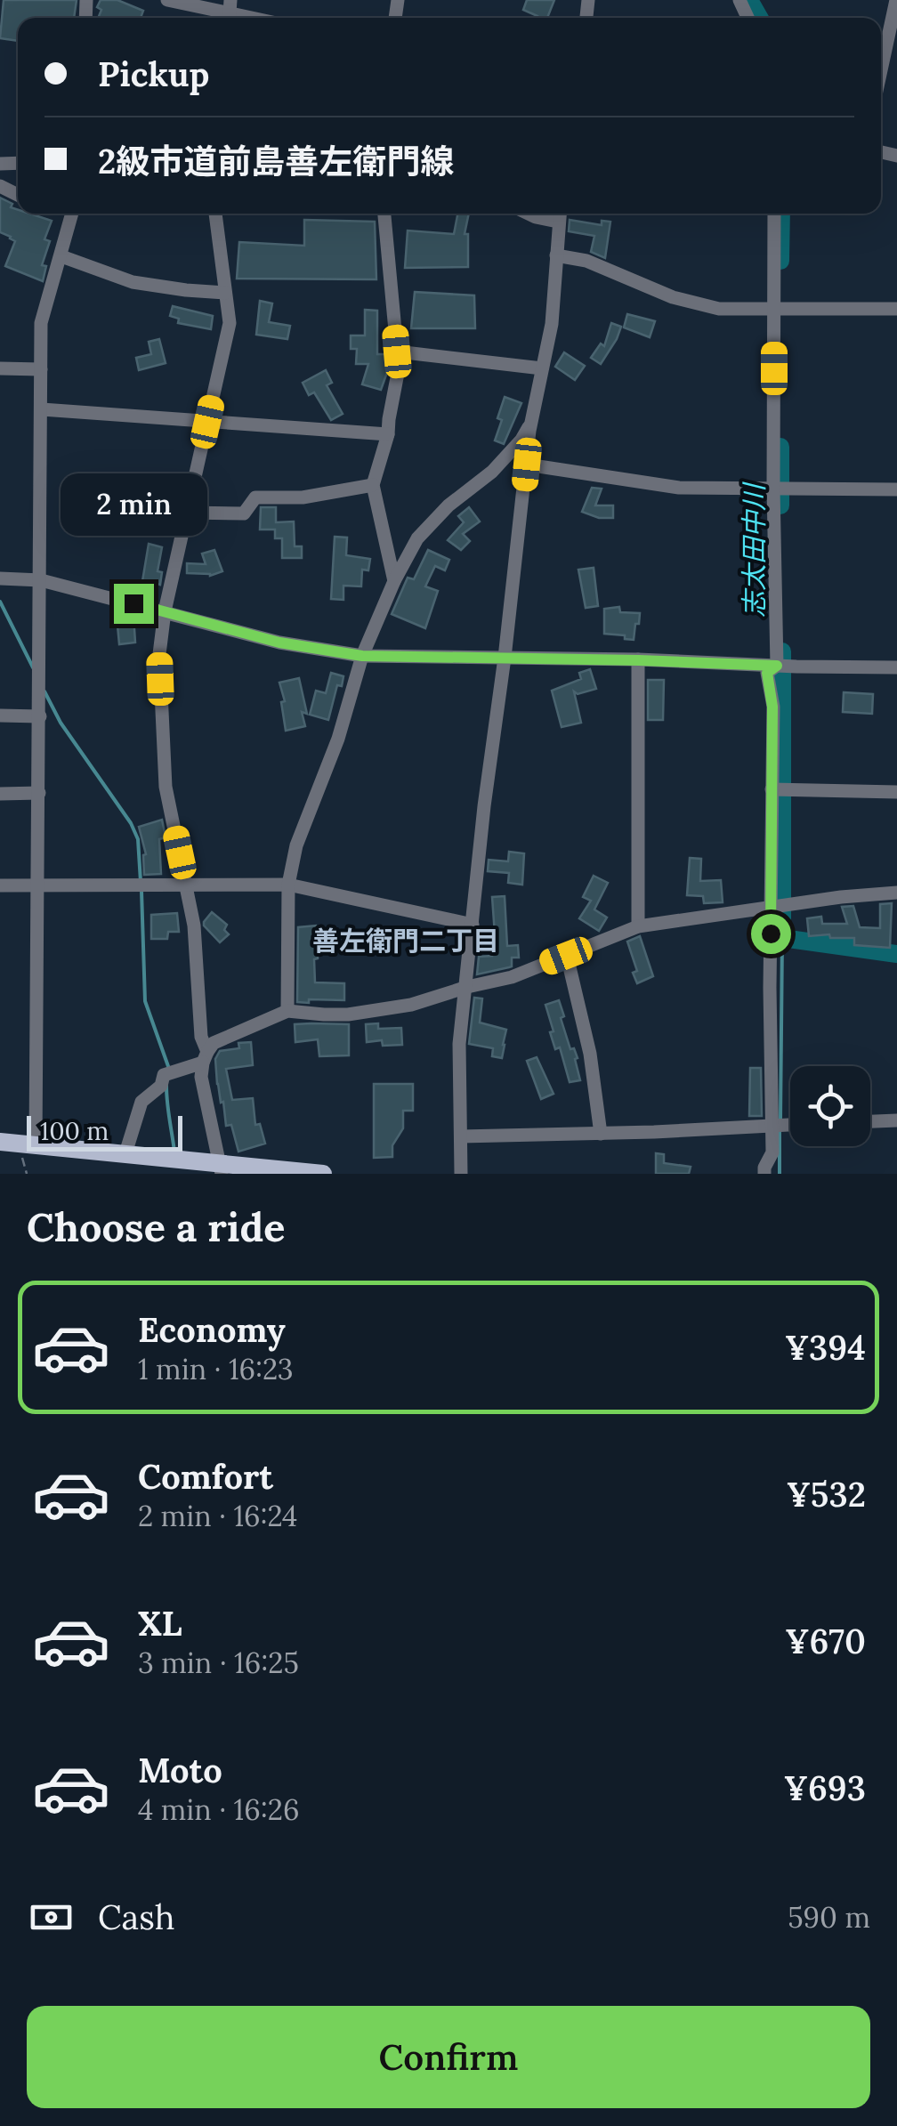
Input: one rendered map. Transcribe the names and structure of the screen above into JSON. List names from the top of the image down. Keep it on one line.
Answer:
{"districts":["善左衛門二丁目"],"water":["志太田中川"],"scale_bar":"100 m","page":{"banner":["Pickup","2級市道前島善左衛門線"],"bubble":"2 min","scale":"100 m","heading":"Choose a ride","list":[{"name":"Economy","note":"1 min · 16:23","value":"¥394"},{"name":"Comfort","note":"2 min · 16:24","value":"¥532"},{"name":"XL","note":"3 min · 16:25","value":"¥670"},{"name":"Moto","note":"4 min · 16:26","value":"¥693"}],"pay":["Cash","590 m"],"buttons":"Confirm"}}
